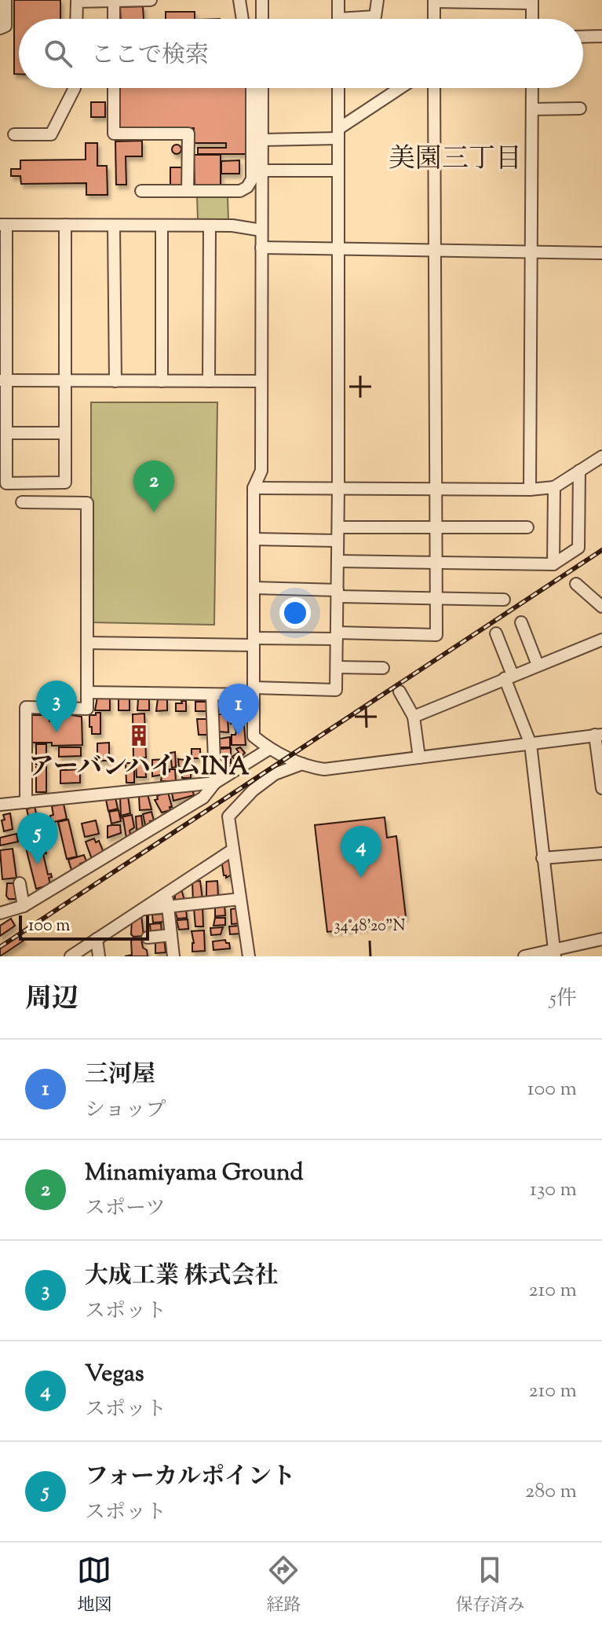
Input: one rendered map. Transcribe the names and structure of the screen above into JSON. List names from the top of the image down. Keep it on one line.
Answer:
{"districts":["美園三丁目"],"places":{"building":["アーバンハイムINA"]},"scale_bar":"100 m","page":{"search":"ここで検索","pins":["2","3","1","5","4"],"scale":"100 m","heading":["周辺","5件"],"list":[{"mark":"1","name":"三河屋","note":"ショップ","value":"100 m"},{"mark":"2","name":"Minamiyama Ground","note":"スポーツ","value":"130 m"},{"mark":"3","name":"大成工業 株式会社","note":"スポット","value":"210 m"},{"mark":"4","name":"Vegas","note":"スポット","value":"210 m"},{"mark":"5","name":"フォーカルポイント","note":"スポット","value":"280 m"}],"nav":["地図","経路","保存済み"]},"coordinates":["34°48'20\"N"]}
